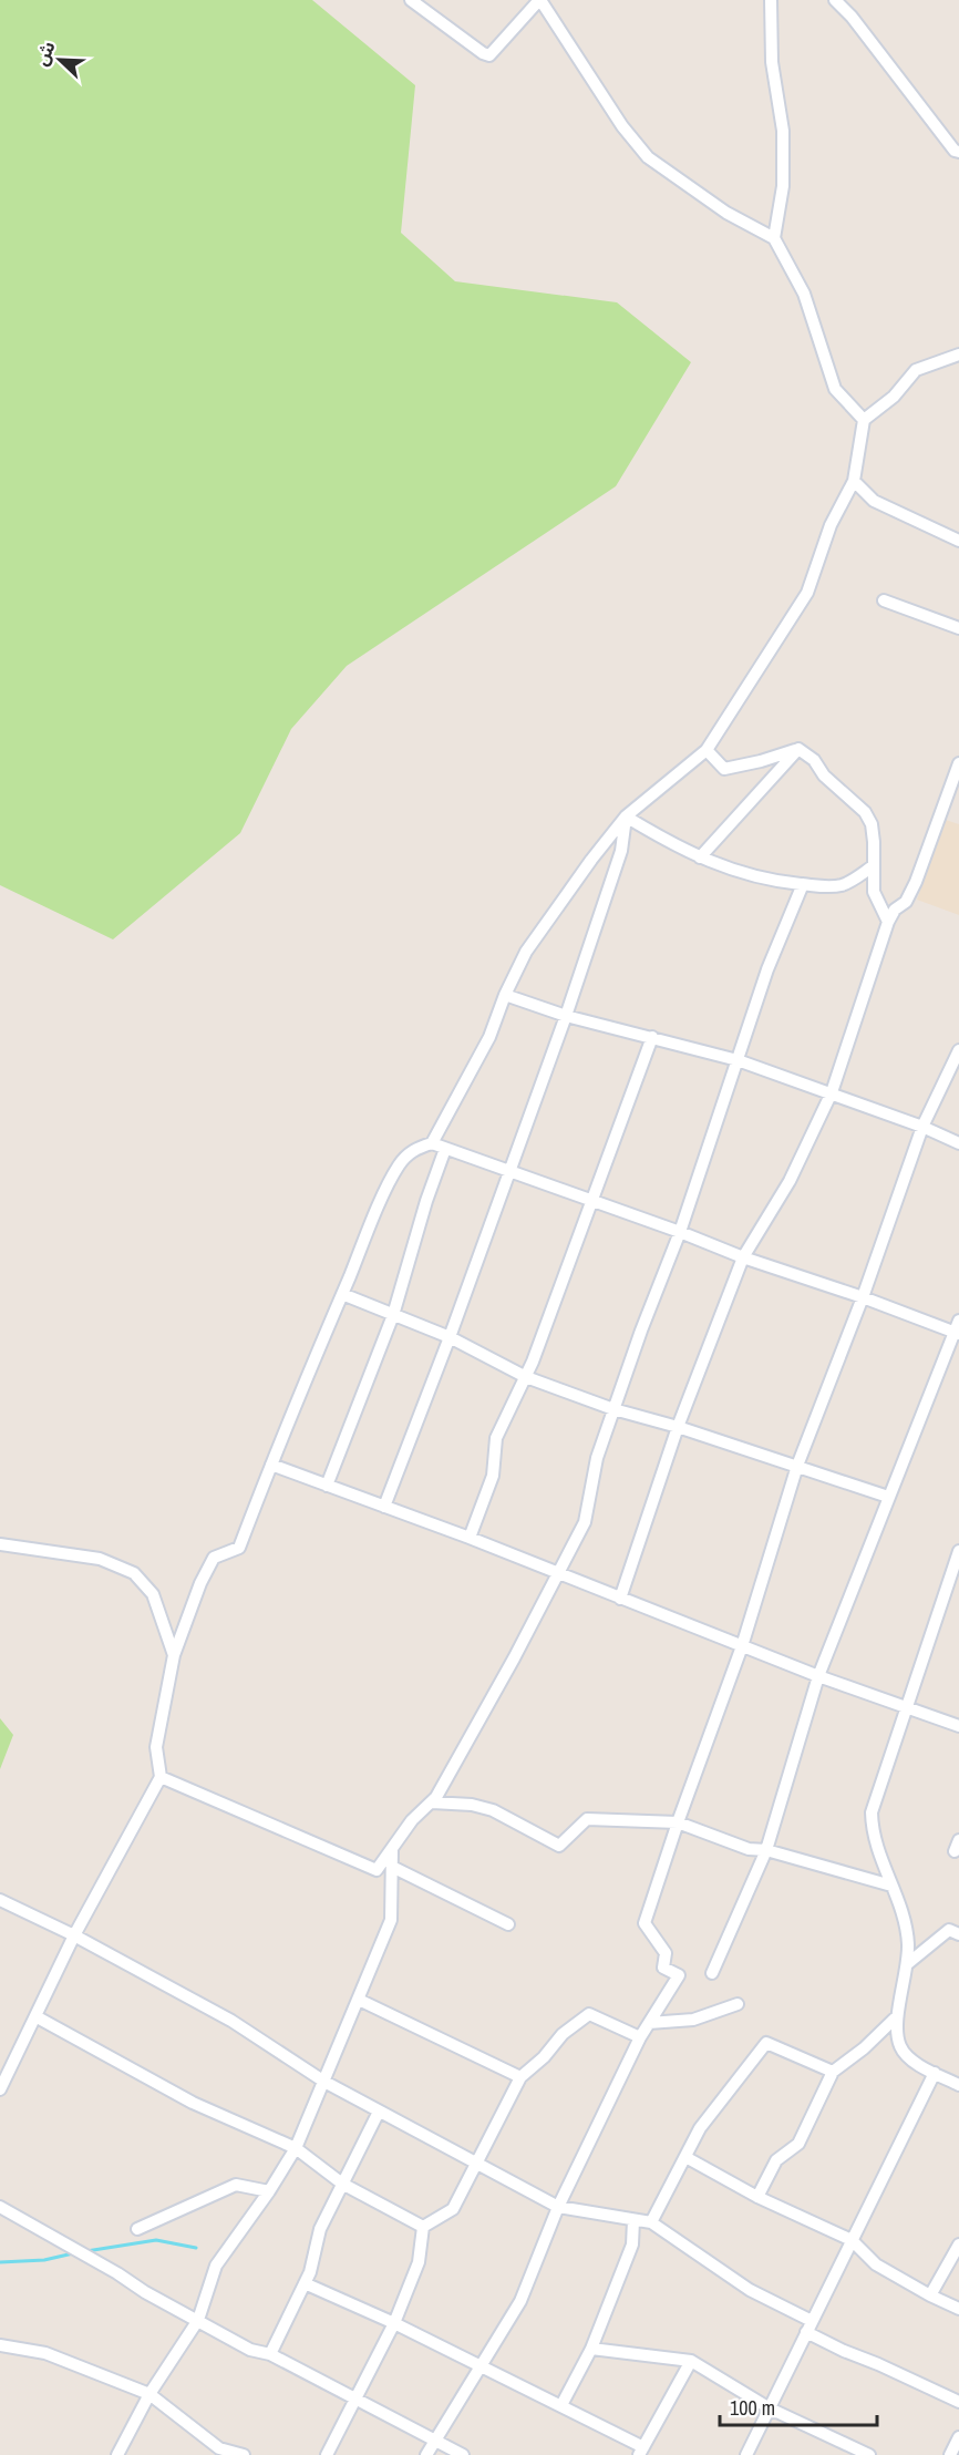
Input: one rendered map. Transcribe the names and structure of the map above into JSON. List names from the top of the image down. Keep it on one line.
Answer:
{"scale_bar":"100 m","north":"top left"}
